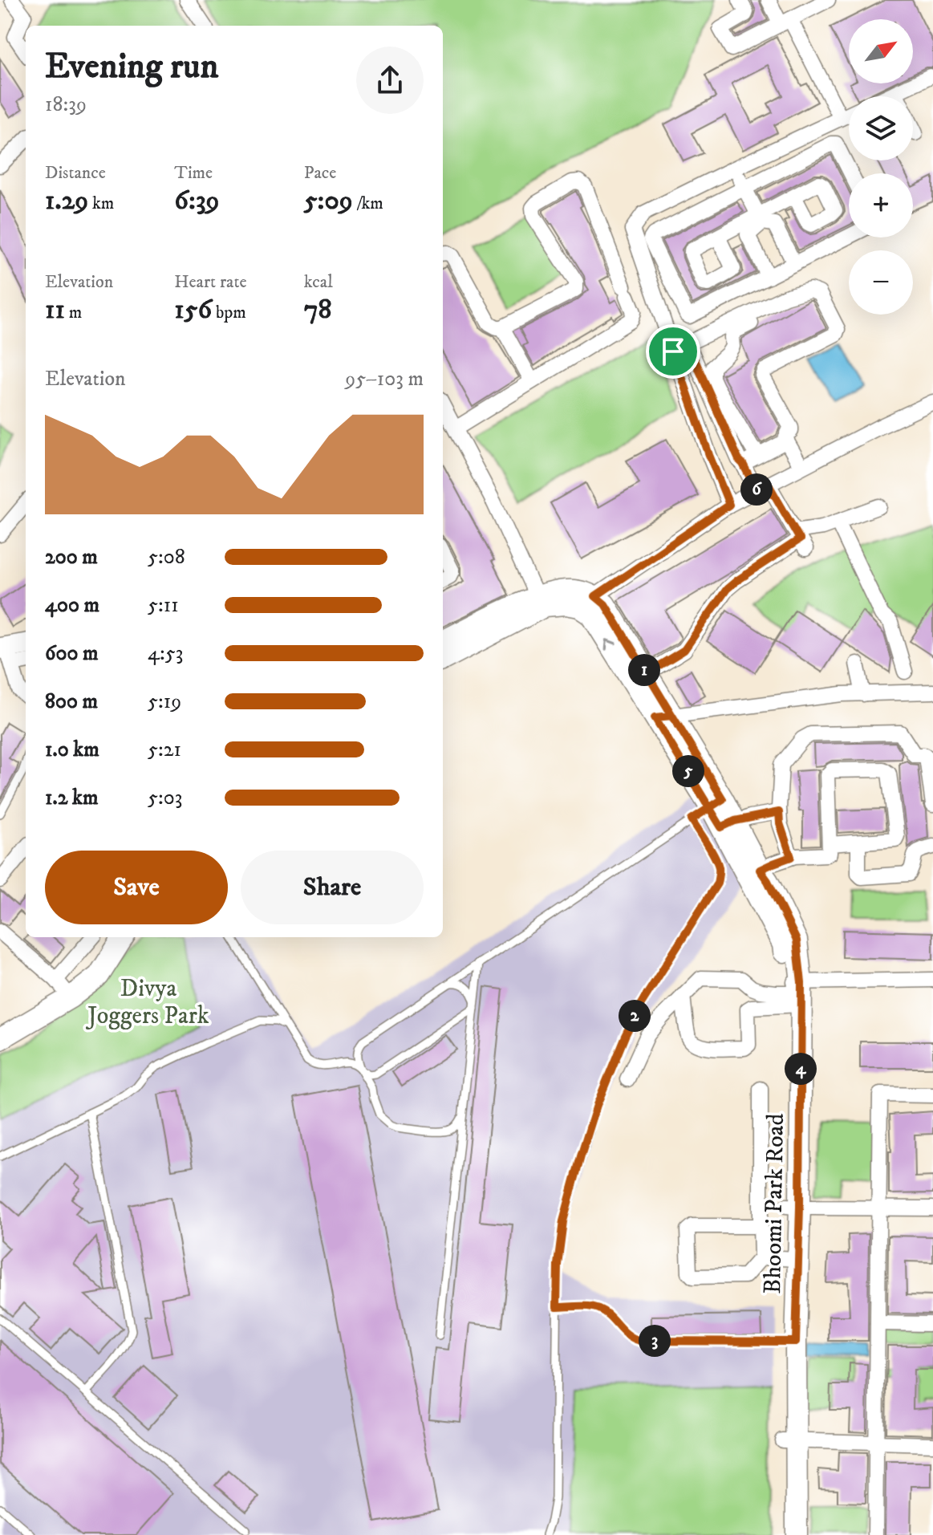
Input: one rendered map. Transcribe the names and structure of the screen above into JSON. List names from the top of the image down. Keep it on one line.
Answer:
{"streets":{"main road":["Bhoomi Park Road"]},"parks":["Divya Joggers Park"],"north":"top right","page":{"map_buttons":["+","−"],"heading":["Evening run","18:39"],"stats":[["Distance","1.29 km"],["Time","6:39"],["Pace","5:09 /km"],["Elevation","11 m"],["Heart rate","156 bpm"],["kcal","78"]],"chart":["Elevation","95–103 m"],"pins":["6","1","5","2","4","3"],"list":[{"name":"200 m","note":"5:08"},{"name":"400 m","note":"5:11"},{"name":"600 m","note":"4:53"},{"name":"800 m","note":"5:19"},{"name":"1.0 km","note":"5:21"},{"name":"1.2 km","note":"5:03"}],"buttons":["Save","Share"]}}
